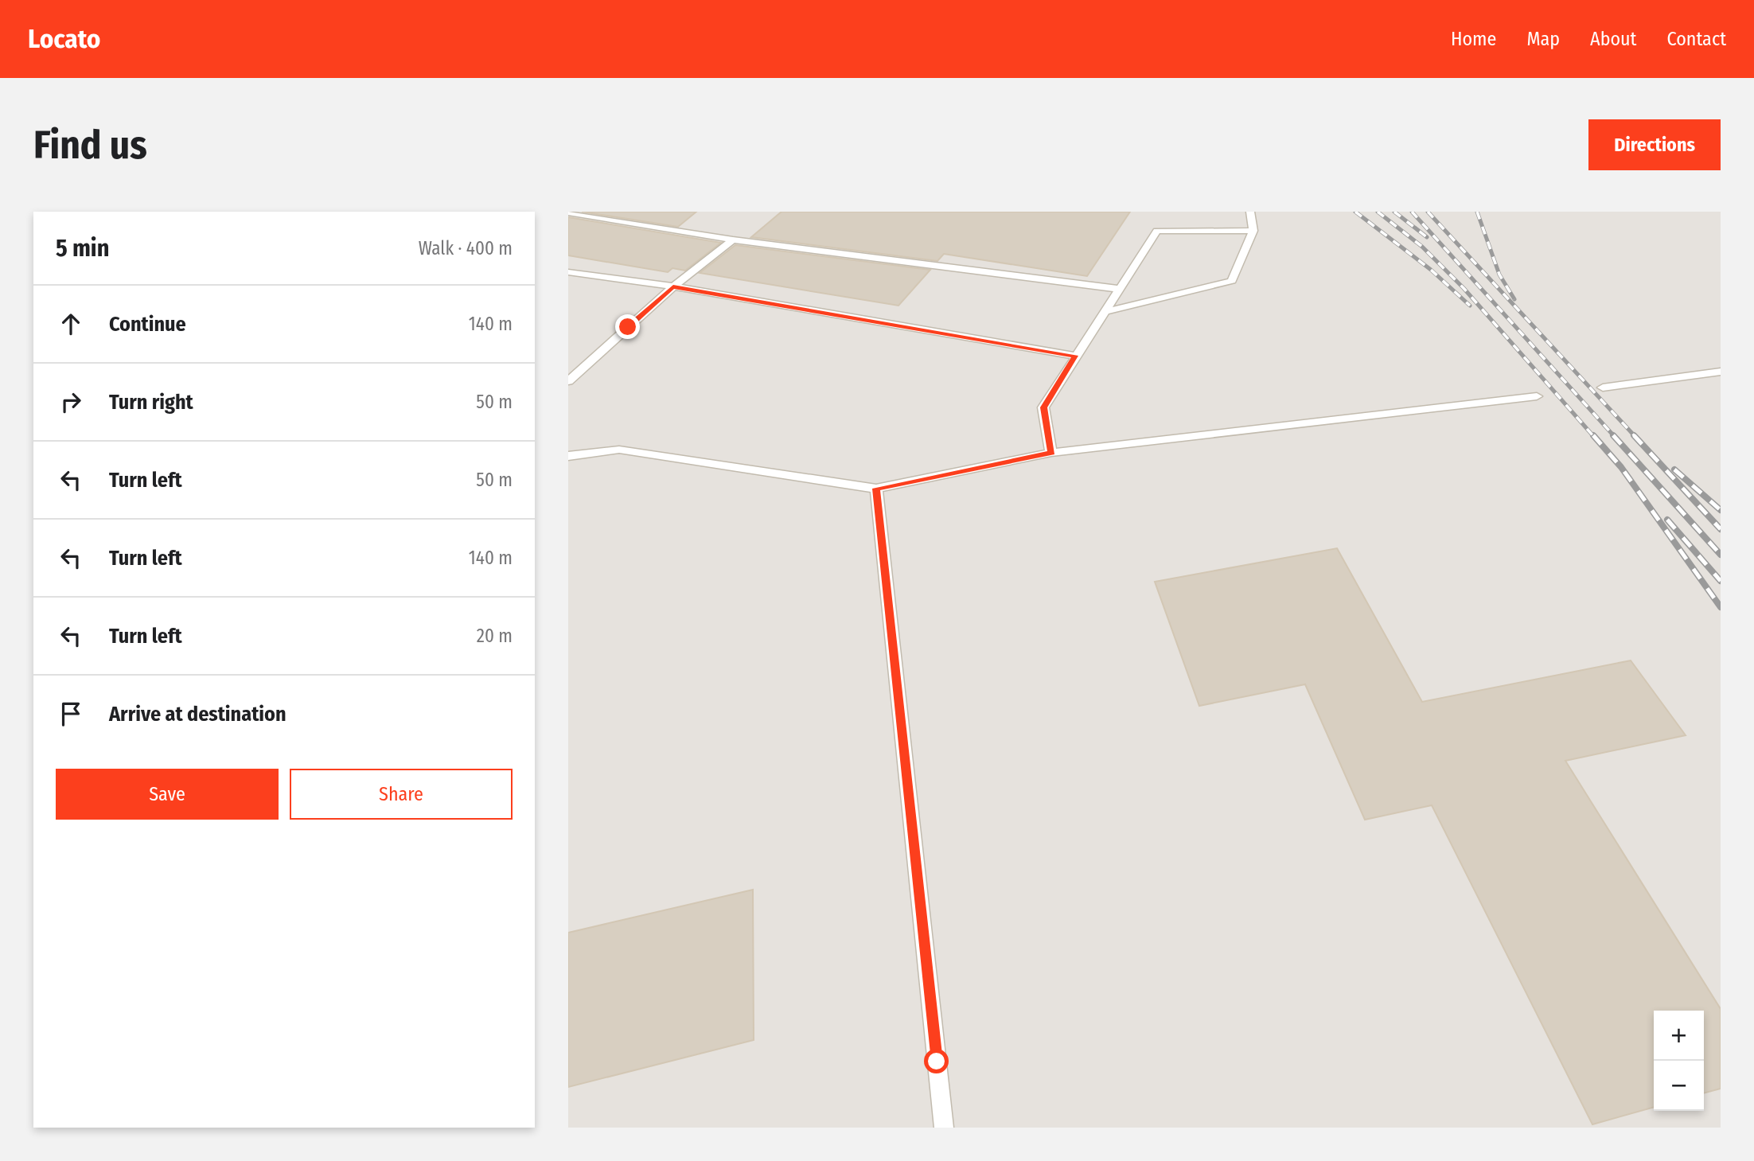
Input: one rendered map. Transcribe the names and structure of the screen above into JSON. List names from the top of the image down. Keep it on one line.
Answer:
{"page":{"header":"Locato","nav":["Home","Map","About","Contact"],"buttons":["Directions",["Save","Share"]],"title":"Find us","heading":["5 min","Walk · 400 m"],"list":[["Continue","140 m"],["Turn right","50 m"],["Turn left","50 m"],["Turn left","140 m"],["Turn left","20 m"],"Arrive at destination"],"map_buttons":["+","−"]}}
